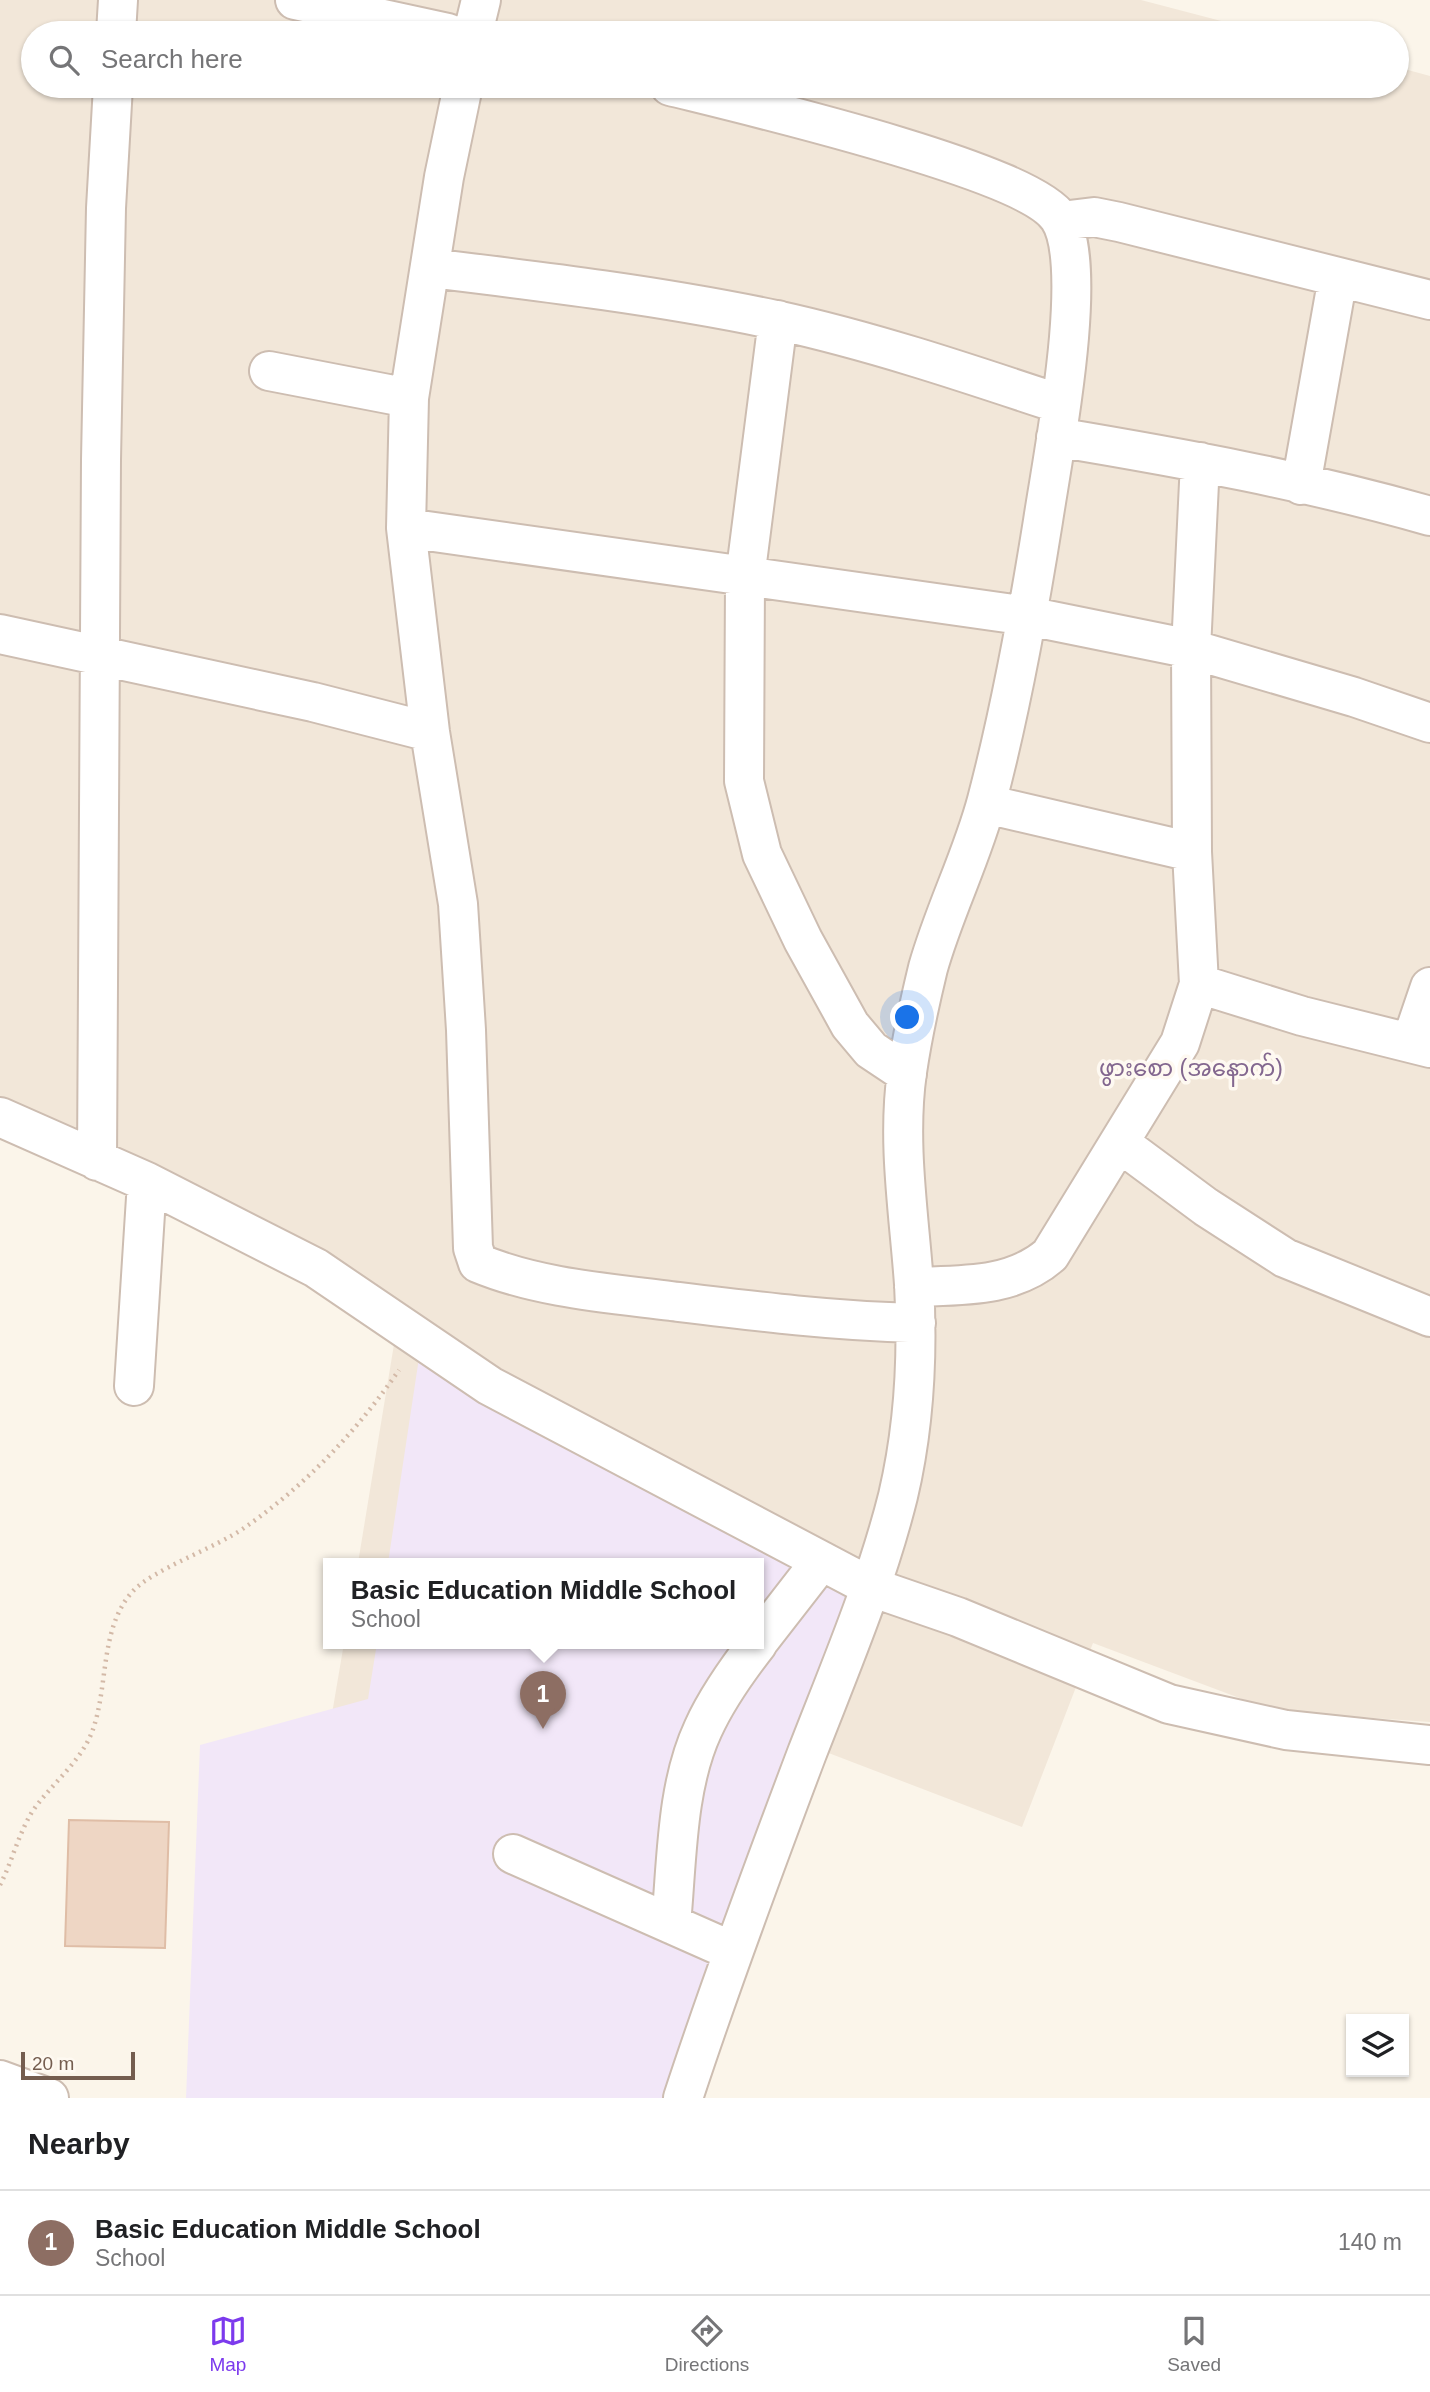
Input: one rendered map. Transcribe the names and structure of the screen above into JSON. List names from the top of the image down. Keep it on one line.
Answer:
{"districts":["ဖွားစော (အနောက်)"],"scale_bar":"20 m","page":{"search":"Search here","popup":["Basic Education Middle School","School"],"pins":"1","scale":"20 m","heading":"Nearby","list":[{"mark":"1","name":"Basic Education Middle School","note":"School","value":"140 m"}],"nav":["Map","Directions","Saved"]}}
